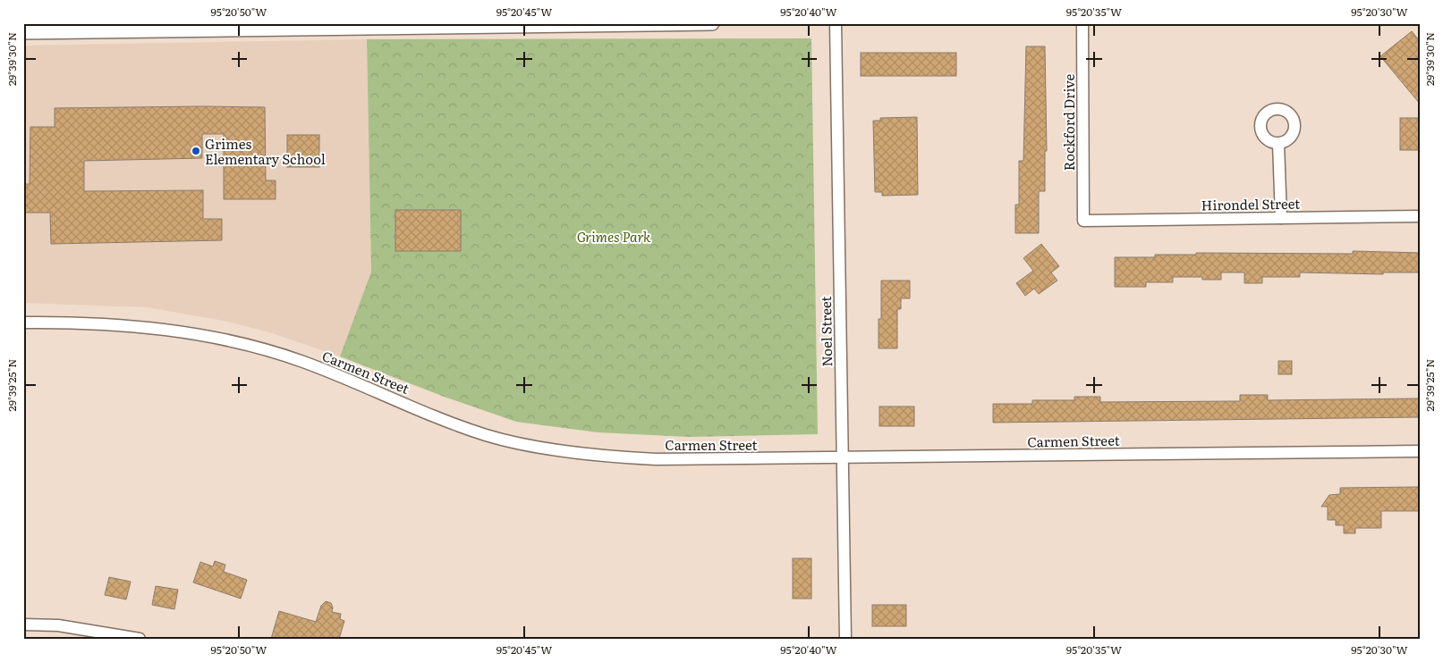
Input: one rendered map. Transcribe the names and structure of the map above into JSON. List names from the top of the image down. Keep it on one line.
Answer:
{"streets":{"street":["Rockford Drive","Hirondel Street","Noel Street","Carmen Street"]},"crossings":[["Rockford Drive","Hirondel Street"],["Noel Street","Carmen Street"]],"parks":["Grimes Park"],"places":["Grimes Elementary School"],"coordinates":["95°20'50\"W","95°20'45\"W","95°20'40\"W","95°20'35\"W","95°20'30\"W","29°39'30\"N","29°39'25\"N"]}
